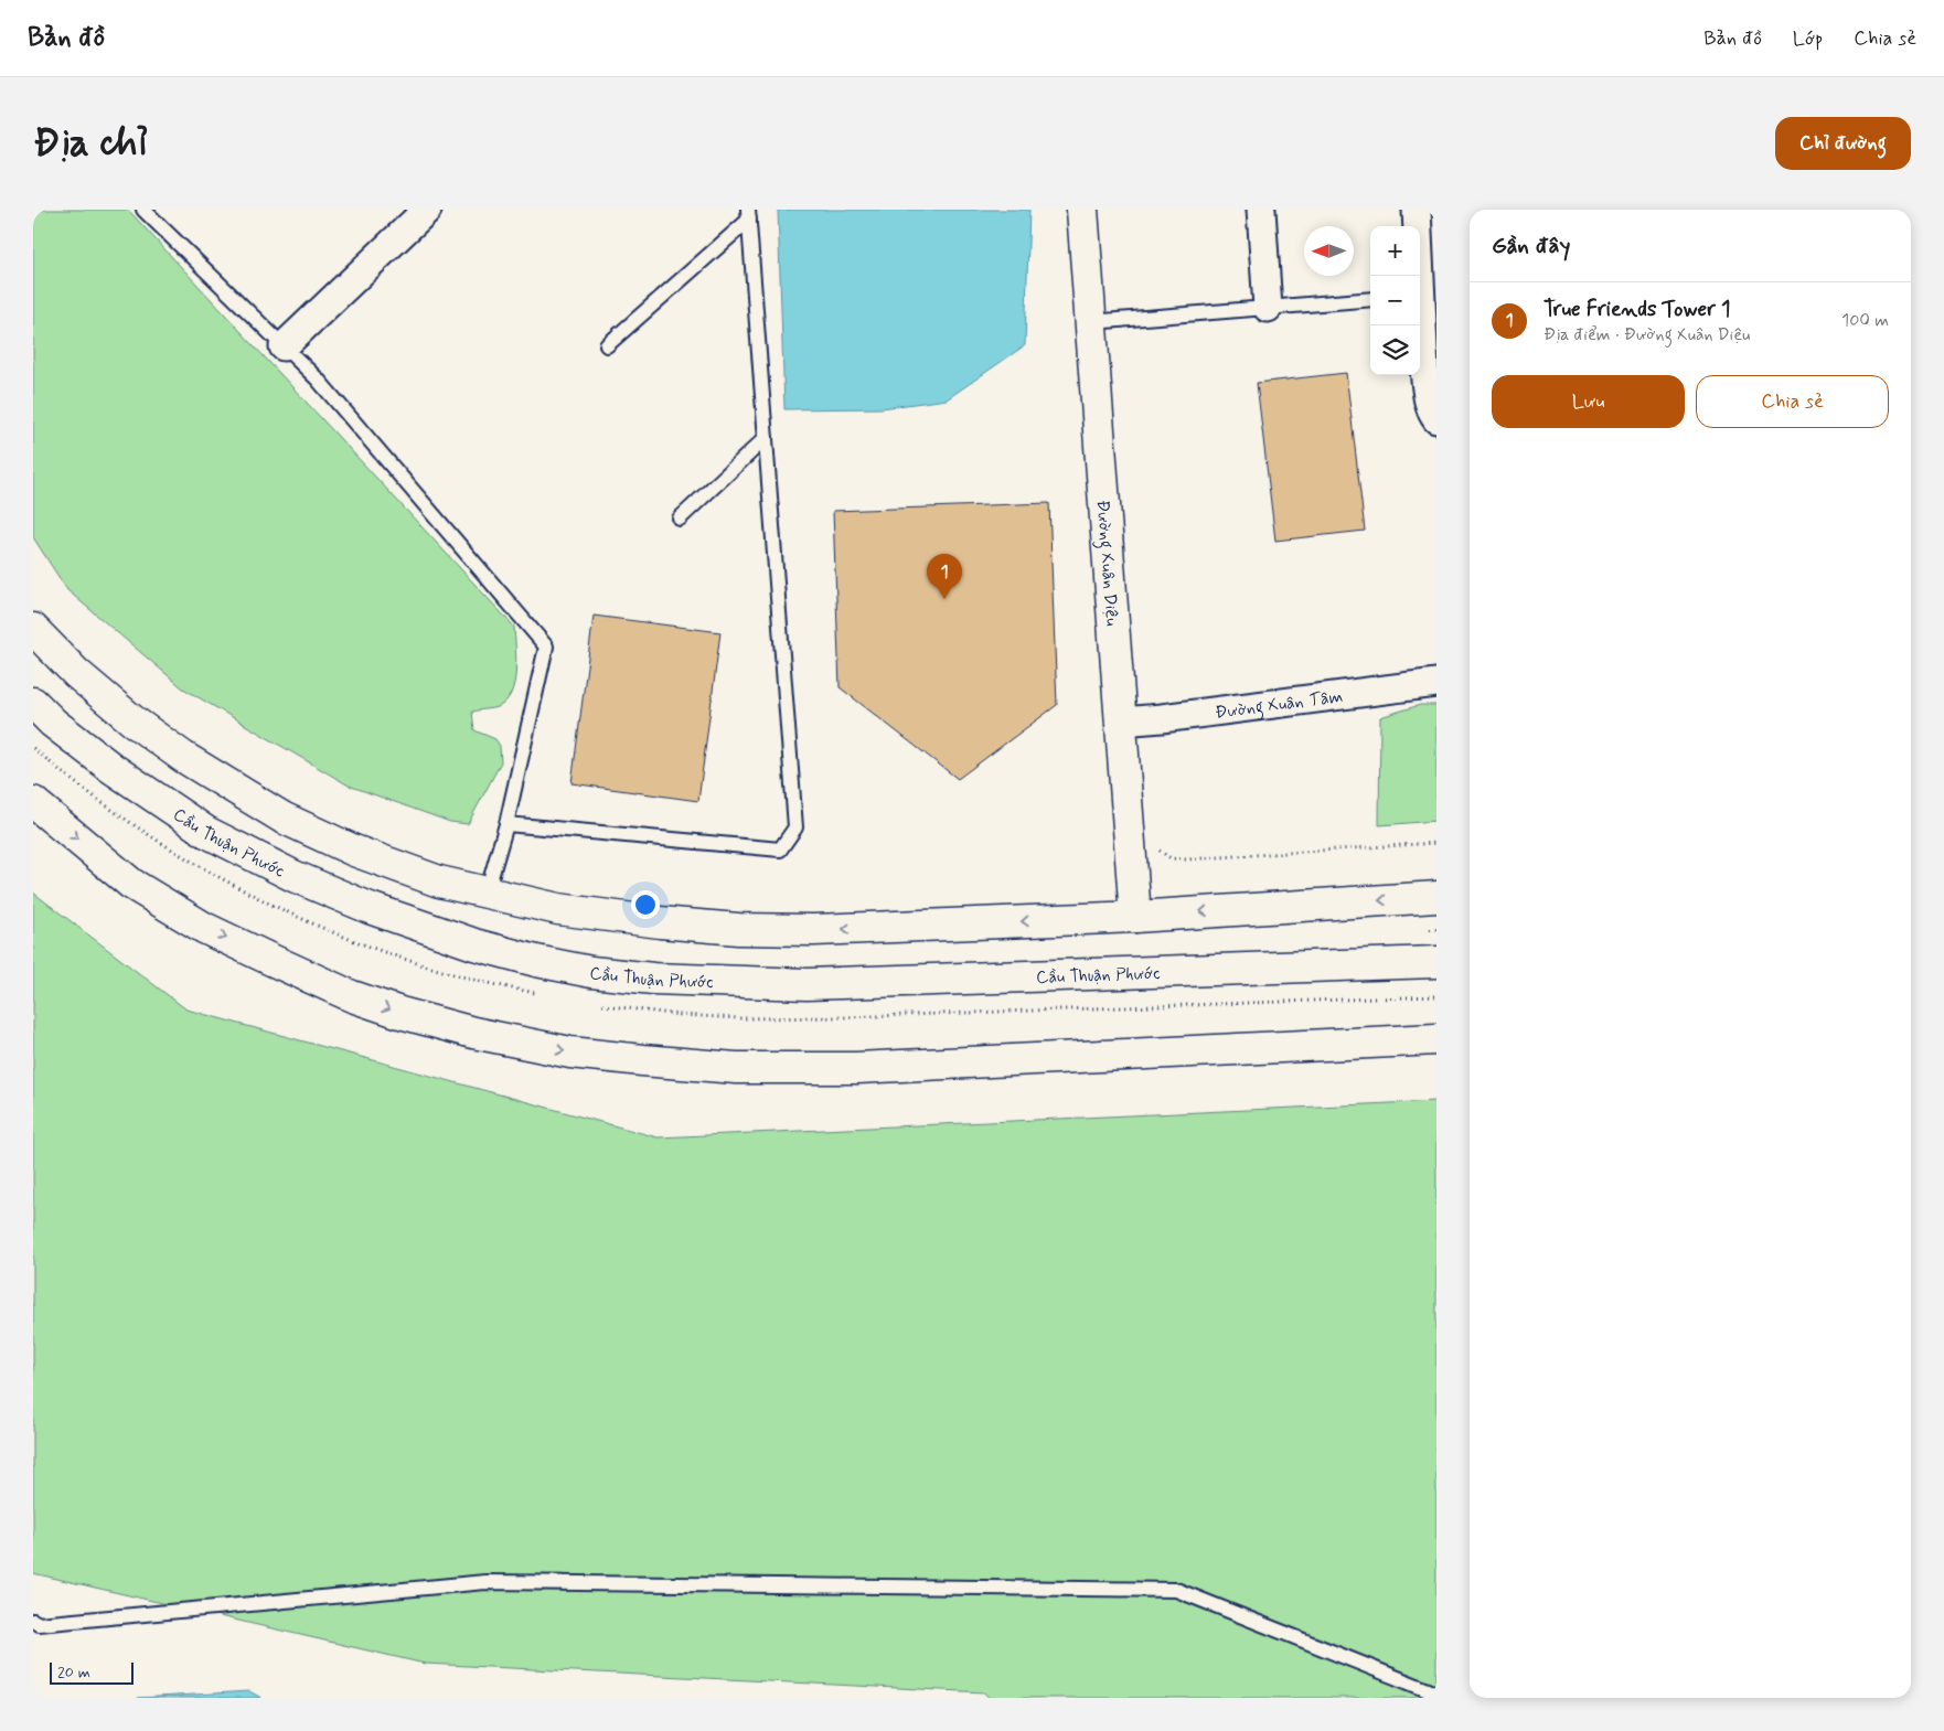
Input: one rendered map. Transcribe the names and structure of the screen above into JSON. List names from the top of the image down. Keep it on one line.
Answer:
{"streets":{"street":["Đường Xuân Diệu","Đường Xuân Tâm","Cầu Thuận Phước"]},"crossings":[["Đường Xuân Diệu","Đường Xuân Tâm"]],"scale_bar":"20 m","north":"left","page":{"header":"Bản đồ","nav":["Bản đồ","Lớp","Chia sẻ"],"buttons":["Chỉ đường",["Lưu","Chia sẻ"]],"title":"Địa chỉ","heading":"Gần đây","map_buttons":["+","−"],"list":[{"mark":"1","name":"True Friends Tower 1","note":"Địa điểm · Đường Xuân Diệu","value":"100 m"}],"pins":"1","scale":"20 m"}}
